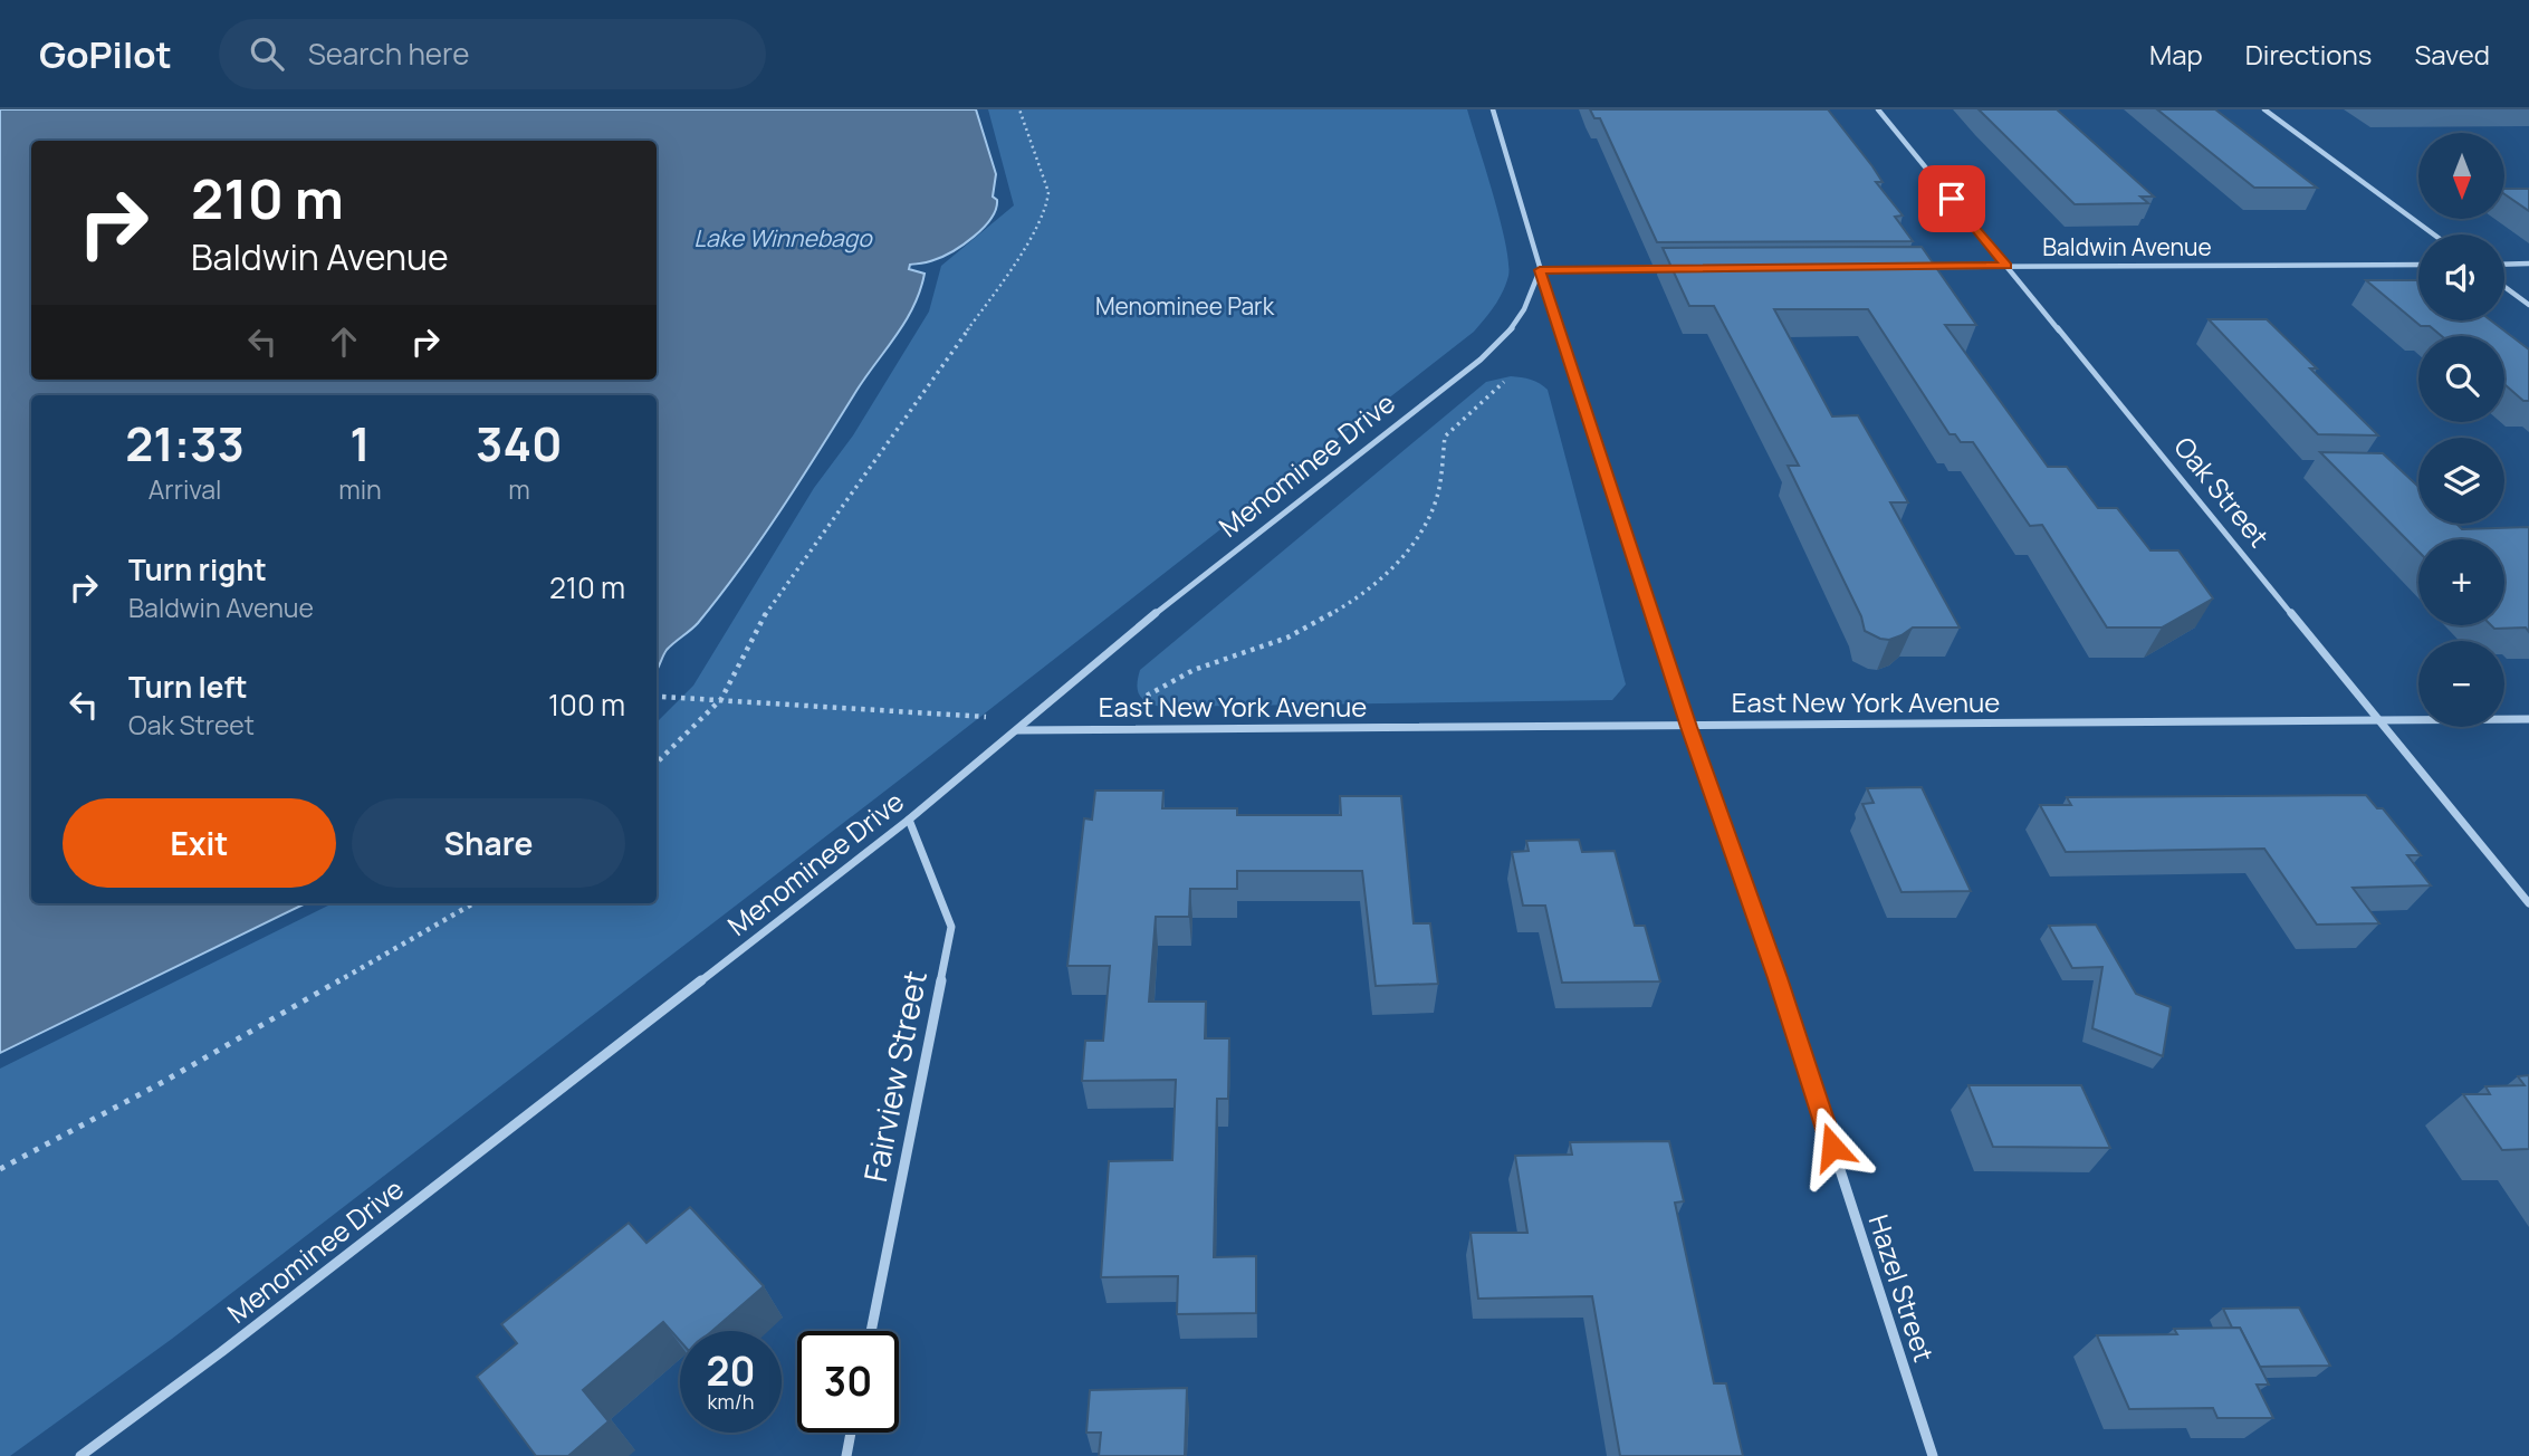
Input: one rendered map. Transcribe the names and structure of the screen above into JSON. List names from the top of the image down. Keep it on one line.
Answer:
{"streets":{"street":["Baldwin Avenue","Menominee Drive","Oak Street","East New York Avenue","Fairview Street","Hazel Street"]},"crossings":[["Baldwin Avenue","Oak Street"],["Menominee Drive","East New York Avenue"],["Menominee Drive","Fairview Street"],["Menominee Drive","Hazel Street"],["Oak Street","East New York Avenue"],["East New York Avenue","Hazel Street"]],"water":["Lake Winnebago"],"parks":["Menominee Park"],"north":"bottom","page":{"header":"GoPilot","search":"Search here","nav":["Map","Directions","Saved"],"map_buttons":["+","−"],"turn":["210 m","Baldwin Avenue"],"eta":["21:33","Arrival","1","min","340","m"],"list":[{"name":"Turn right","note":"Baldwin Avenue","value":"210 m"},{"name":"Turn left","note":"Oak Street","value":"100 m"}],"buttons":["Exit","Share"],"speed":"20 km/h","limit":"30"}}
